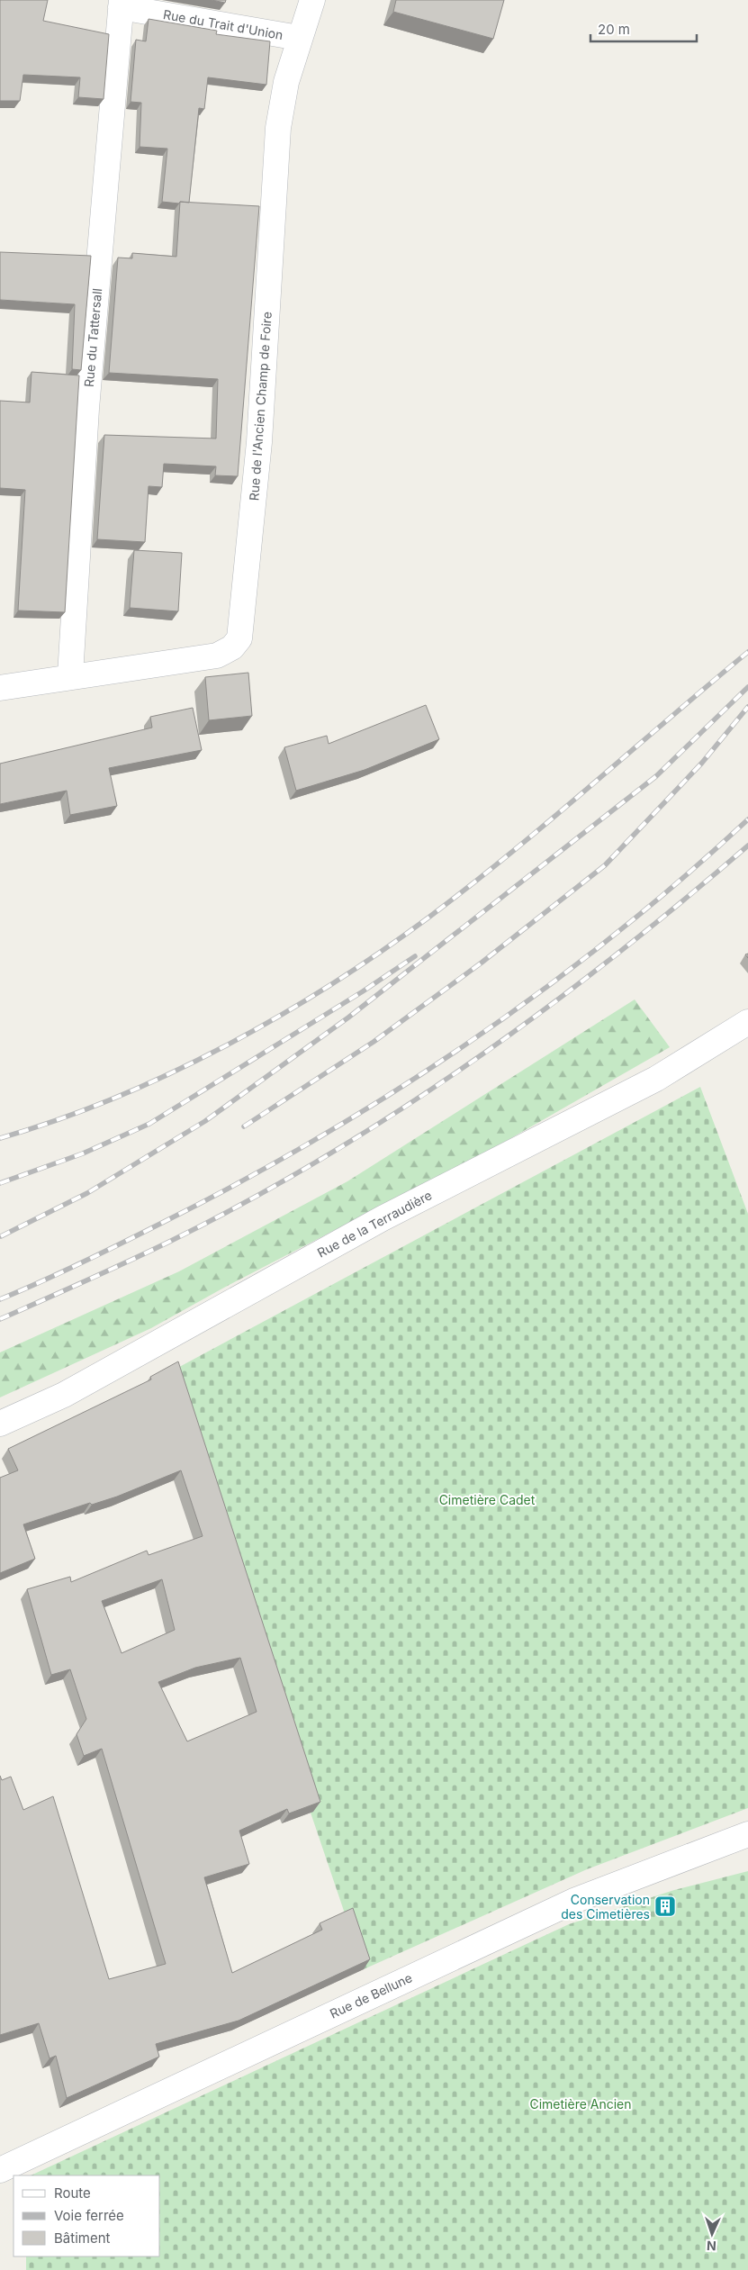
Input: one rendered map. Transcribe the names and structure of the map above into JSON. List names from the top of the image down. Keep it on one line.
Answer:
{"streets":{"street":["Rue du Trait d'Union","Rue du Tattersall","Rue de l'Ancien Champ de Foire","Rue de la Terraudière","Rue de Bellune"]},"crossings":[["Rue du Trait d'Union","Rue du Tattersall"],["Rue du Trait d'Union","Rue de l'Ancien Champ de Foire"],["Rue du Tattersall","Rue de l'Ancien Champ de Foire"]],"parks":["Cimetière Cadet","Cimetière Ancien"],"places":{"building":["Conservation des Cimetières"]},"legend":["Route","Voie ferrée","Bâtiment"],"scale_bar":"20 m","north":"bottom"}
